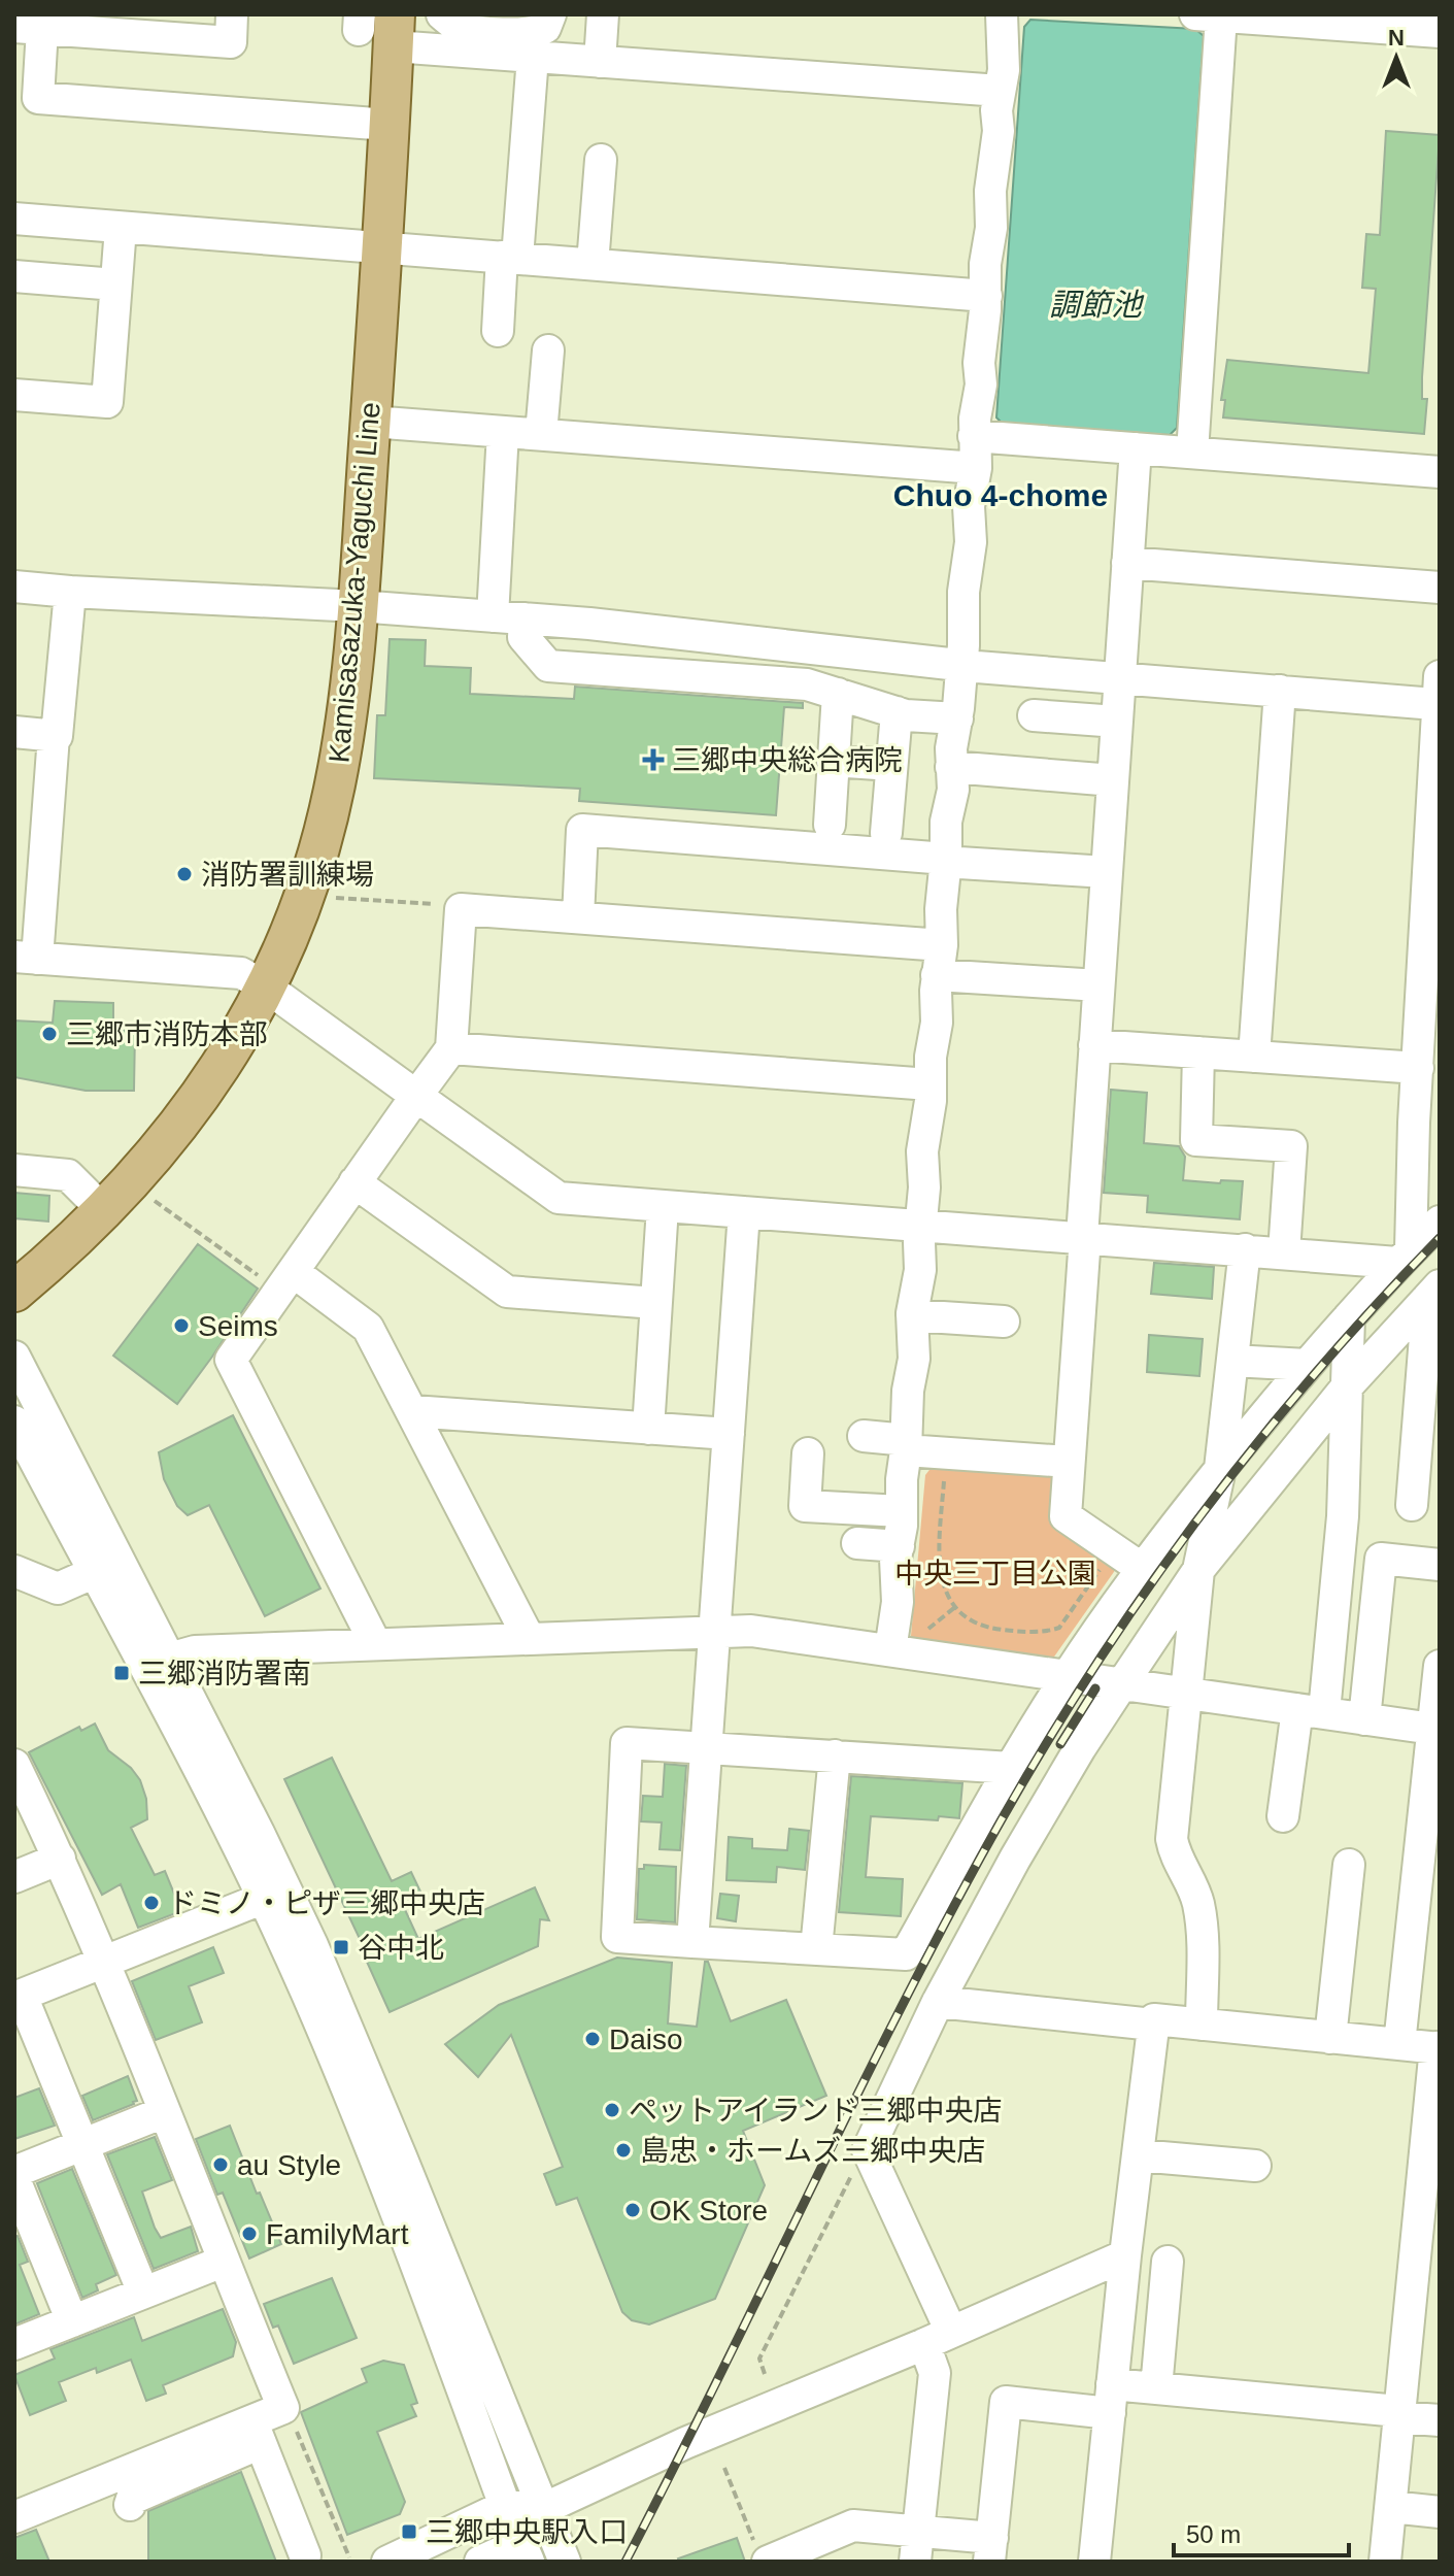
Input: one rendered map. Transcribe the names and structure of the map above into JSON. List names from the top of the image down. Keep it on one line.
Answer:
{"streets":{"main road":["Kamisasazuka-Yaguchi Line"]},"districts":["Chuo 4-chome"],"water":["調節池"],"parks":["中央三丁目公園"],"places":{"health":["三郷中央総合病院"],"other":["消防署訓練場","三郷市消防本部","Seims","ドミノ・ピザ三郷中央店","Daiso","ペットアイランド三郷中央店","島忠・ホームズ三郷中央店","au Style","OK Store","FamilyMart"],"transit":["三郷消防署南","谷中北","三郷中央駅入口"]},"scale_bar":"50 m","north":"top"}
